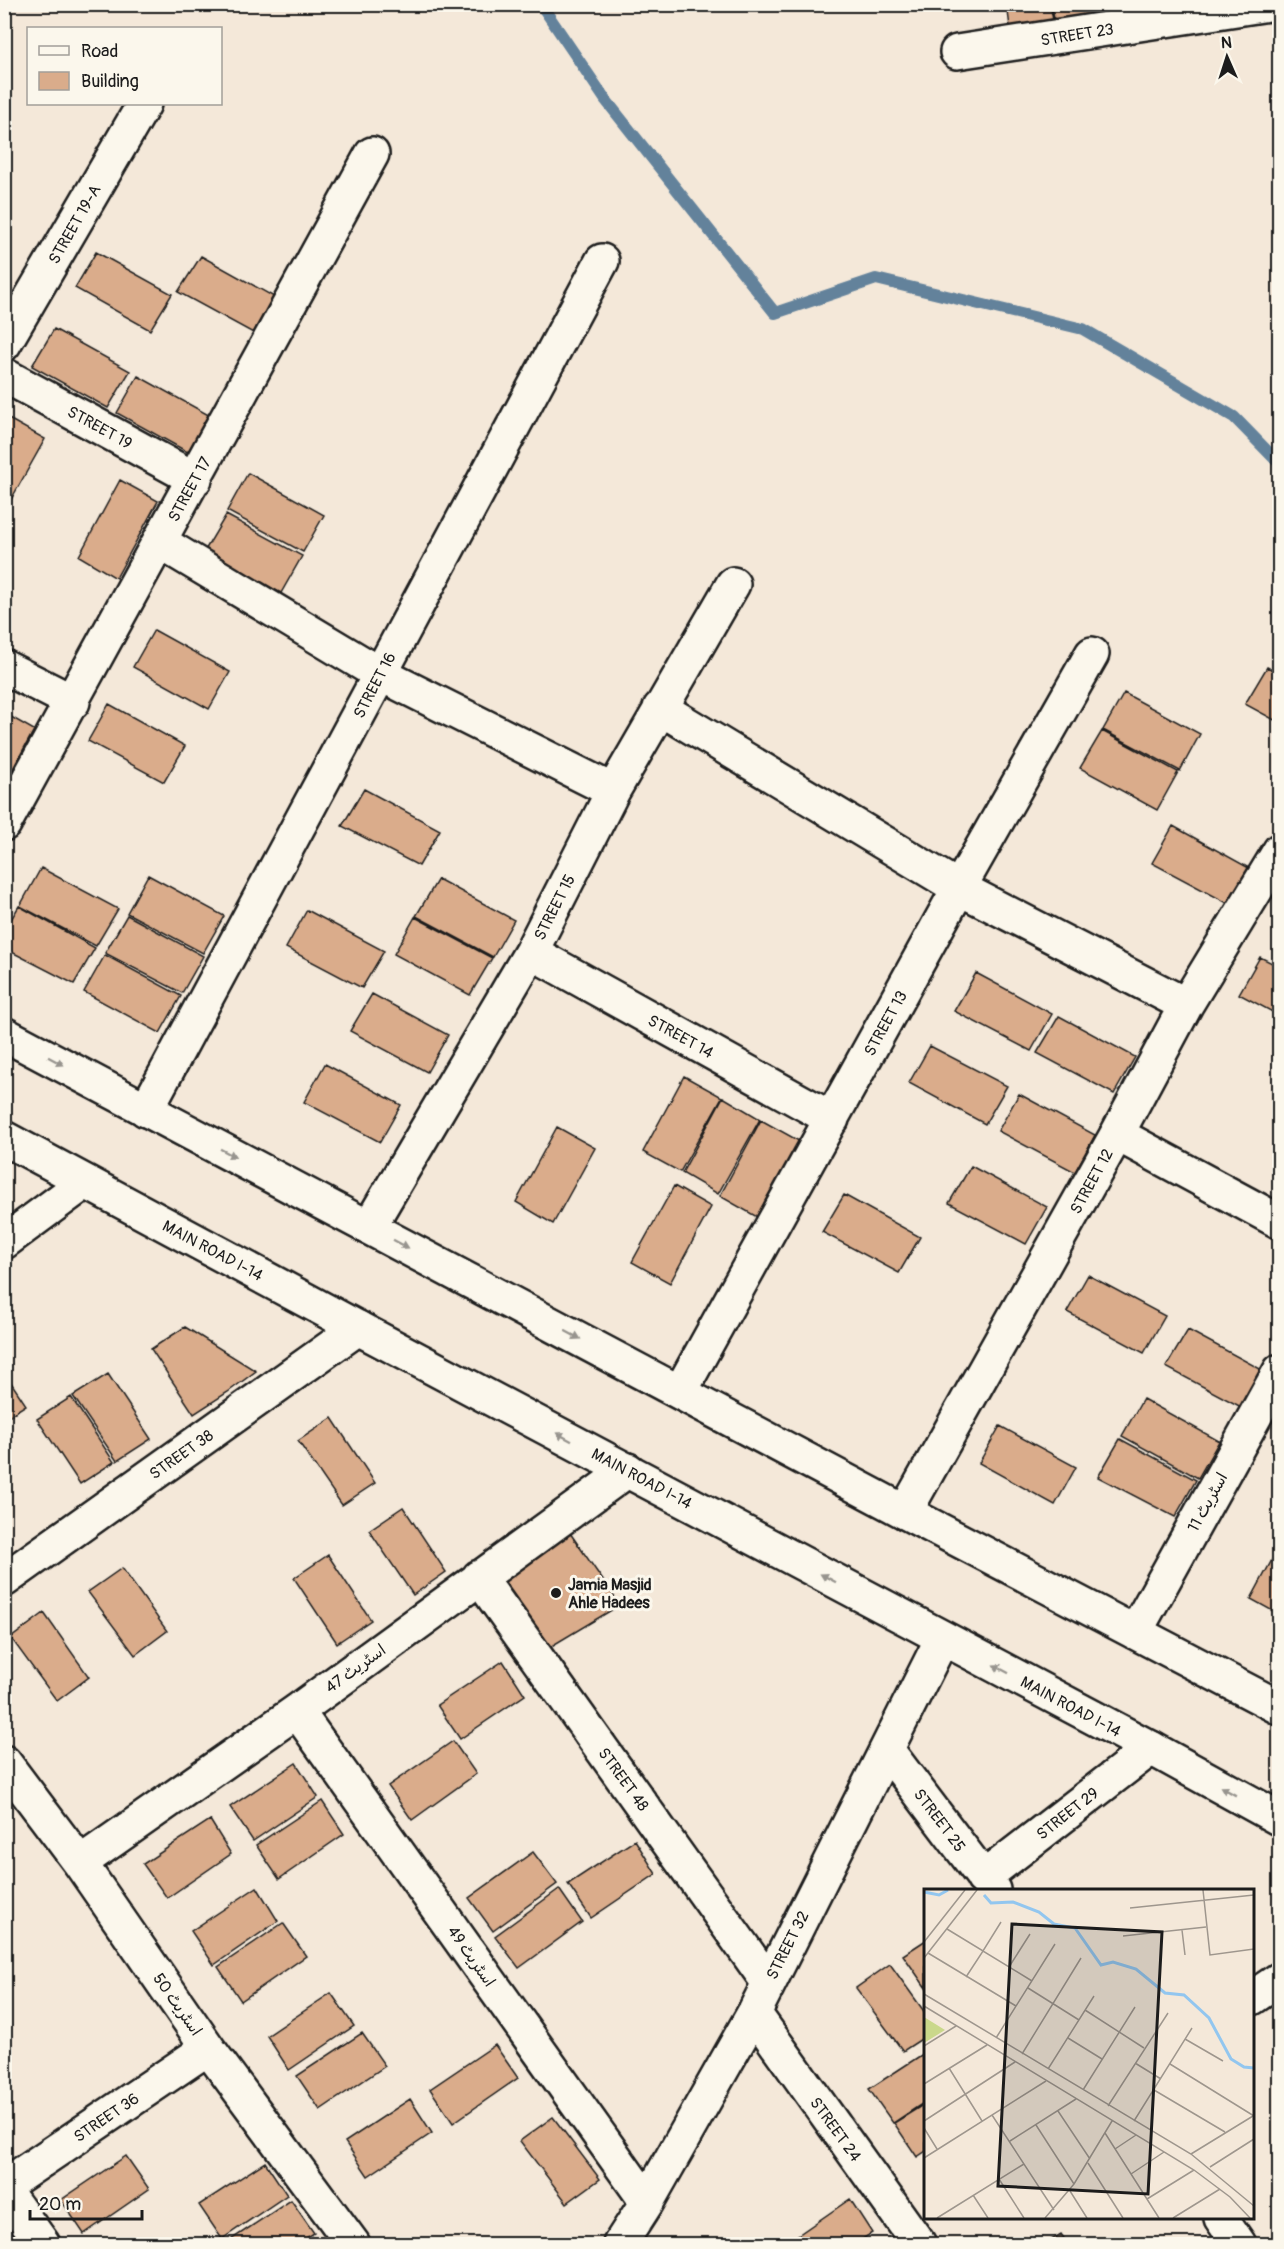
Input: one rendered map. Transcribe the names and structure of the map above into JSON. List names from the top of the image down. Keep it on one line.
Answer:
{"streets":{"street":["STREET 23","STREET 19-A","STREET 19","STREET 17","STREET 16","STREET 15","STREET 13","STREET 14","STREET 12","MAIN ROAD I-14","STREET 38","اسٹریٹ 11","اسٹریٹ 47","STREET 48","STREET 29","STREET 25","STREET 32","اسٹریٹ 49","اسٹریٹ 50","STREET 36","STREET 24"]},"crossings":[["STREET 19","STREET 17"],["STREET 15","STREET 14"],["STREET 13","STREET 14"],["MAIN ROAD I-14","STREET 38"],["MAIN ROAD I-14","اسٹریٹ 47"],["MAIN ROAD I-14","STREET 29"],["MAIN ROAD I-14","STREET 32"],["اسٹریٹ 47","STREET 48"],["اسٹریٹ 47","اسٹریٹ 49"],["اسٹریٹ 47","اسٹریٹ 50"],["STREET 48","STREET 32"],["STREET 29","STREET 25"],["STREET 25","STREET 32"],["STREET 32","اسٹریٹ 49"],["STREET 32","STREET 24"],["اسٹریٹ 50","STREET 36"]],"places":["Jamia Masjid Ahle Hadees"],"legend":["Road","Building"],"scale_bar":"20 m","north":"top"}
